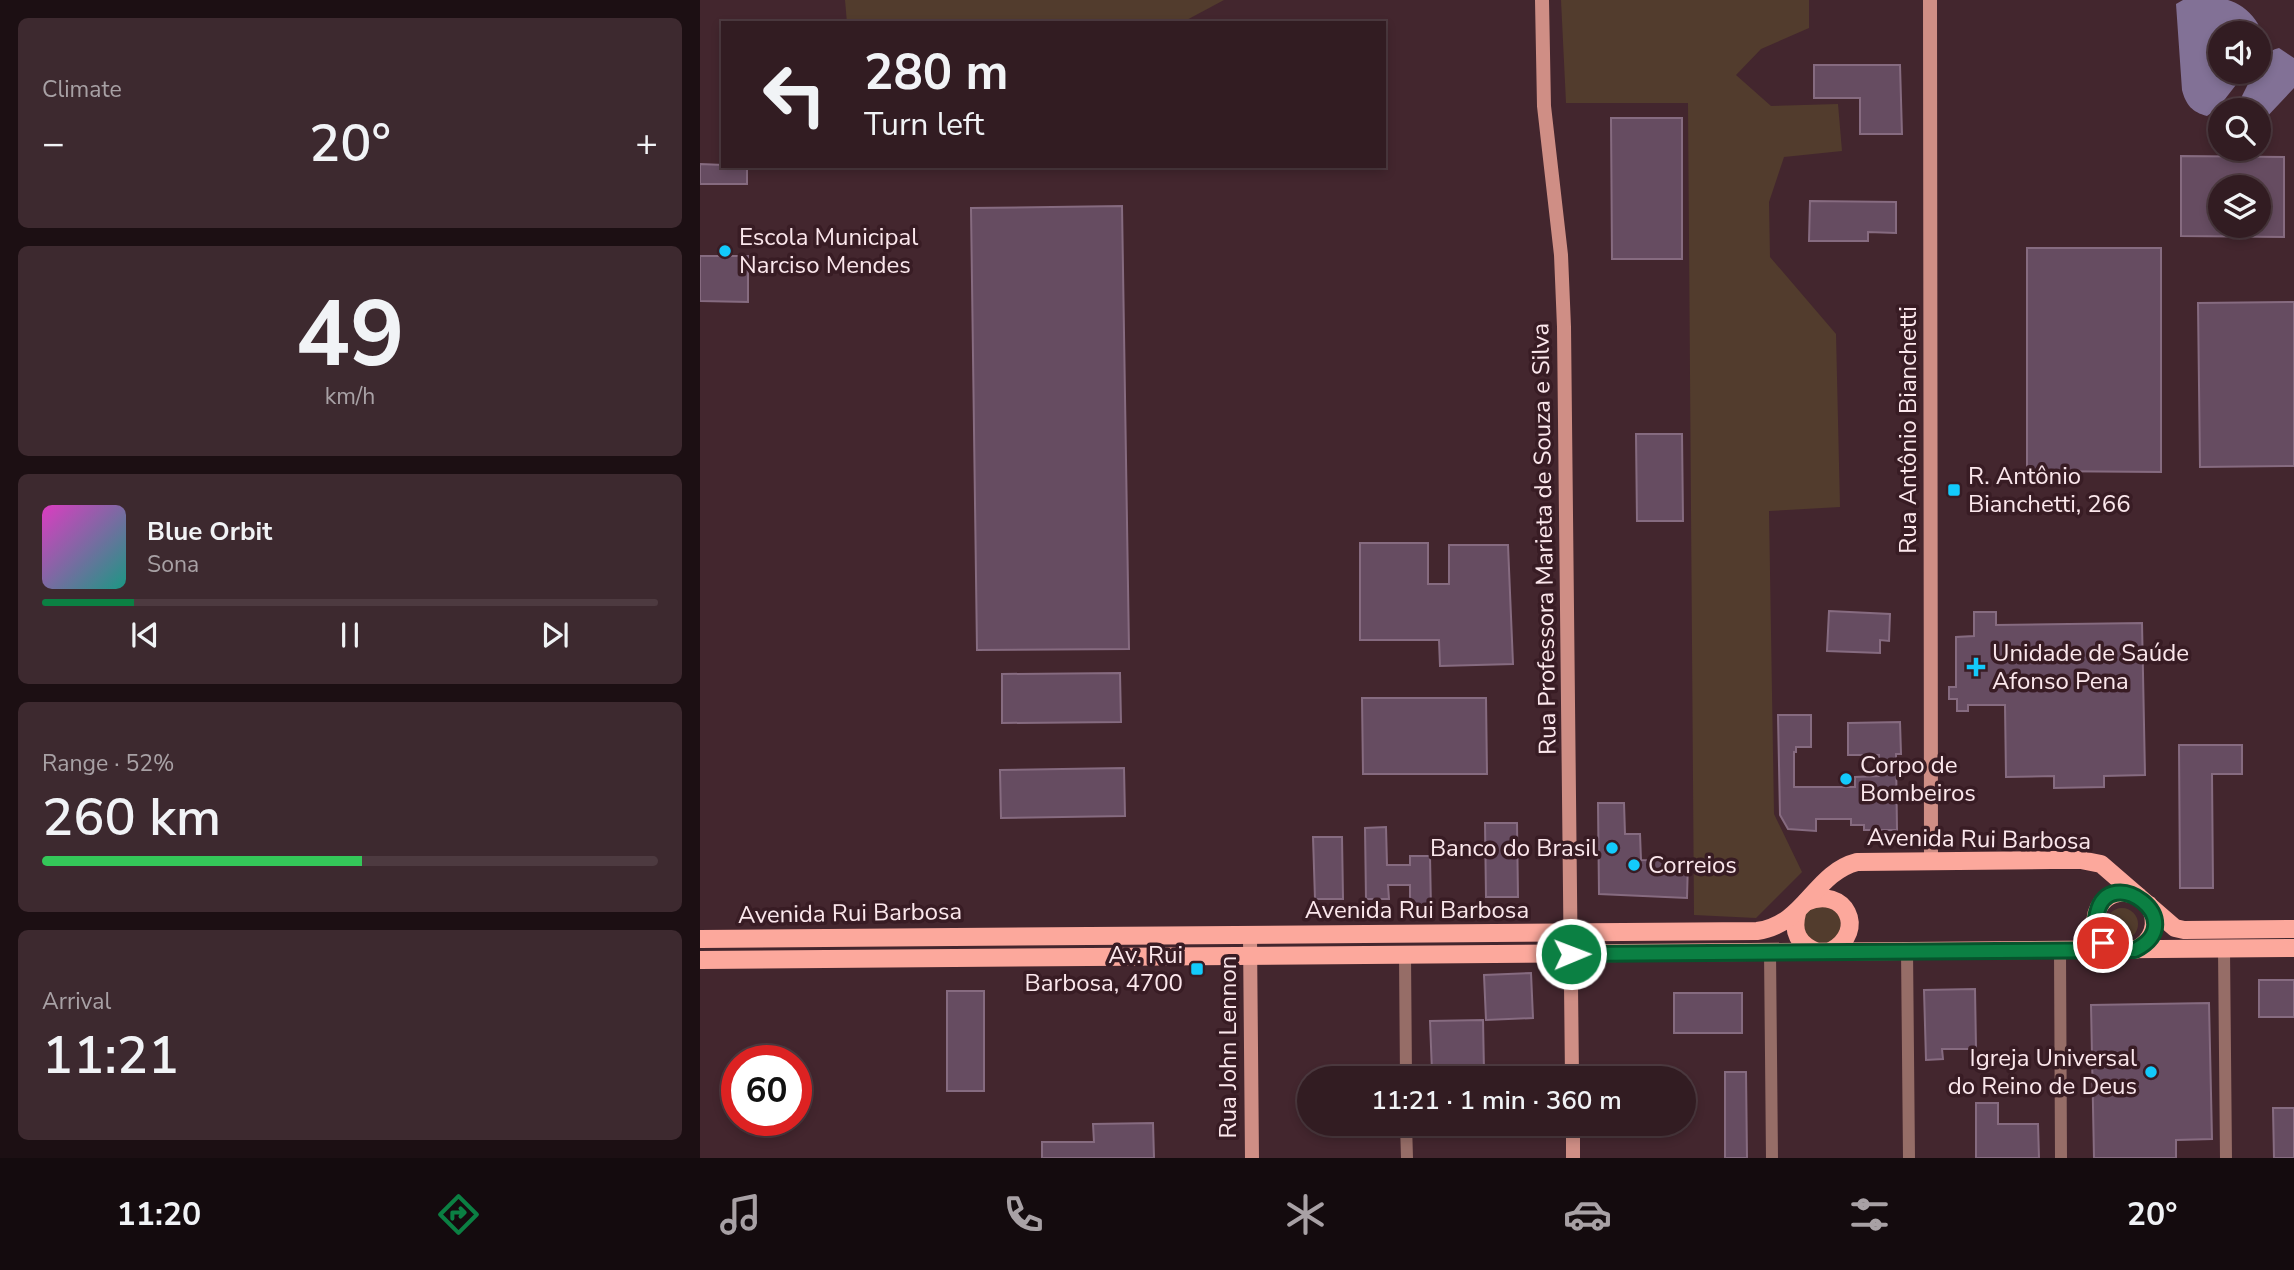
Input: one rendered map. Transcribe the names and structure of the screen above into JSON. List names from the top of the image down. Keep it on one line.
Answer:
{"streets":{"main road":["Avenida Rui Barbosa"],"street":["Rua Antônio Bianchetti","Rua Professora Marieta de Souza e Silva","Rua John Lennon"]},"crossings":[["Rua Antônio Bianchetti","Avenida Rui Barbosa"],["Rua Professora Marieta de Souza e Silva","Avenida Rui Barbosa"],["Avenida Rui Barbosa","Rua John Lennon"]],"places":{"other":["Escola Municipal Narciso Mendes","Corpo de Bombeiros","Banco do Brasil","Correios","Igreja Universal do Reino de Deus"],"transit":["R. Antônio Bianchetti, 266","Av. Rui Barbosa, 4700"],"health":["Unidade de Saúde Afonso Pena"]},"page":{"tile":["Climate",["49","km/h"],["Range · 52%","260 km"],["Arrival","11:21"]],"turn":["280 m","Turn left"],"heat":["−","20°","+"],"song":["Blue Orbit","Sona"],"limit":"60","trip":"11:21 · 1 min · 360 m","tabs":["11:20","20°"]}}
